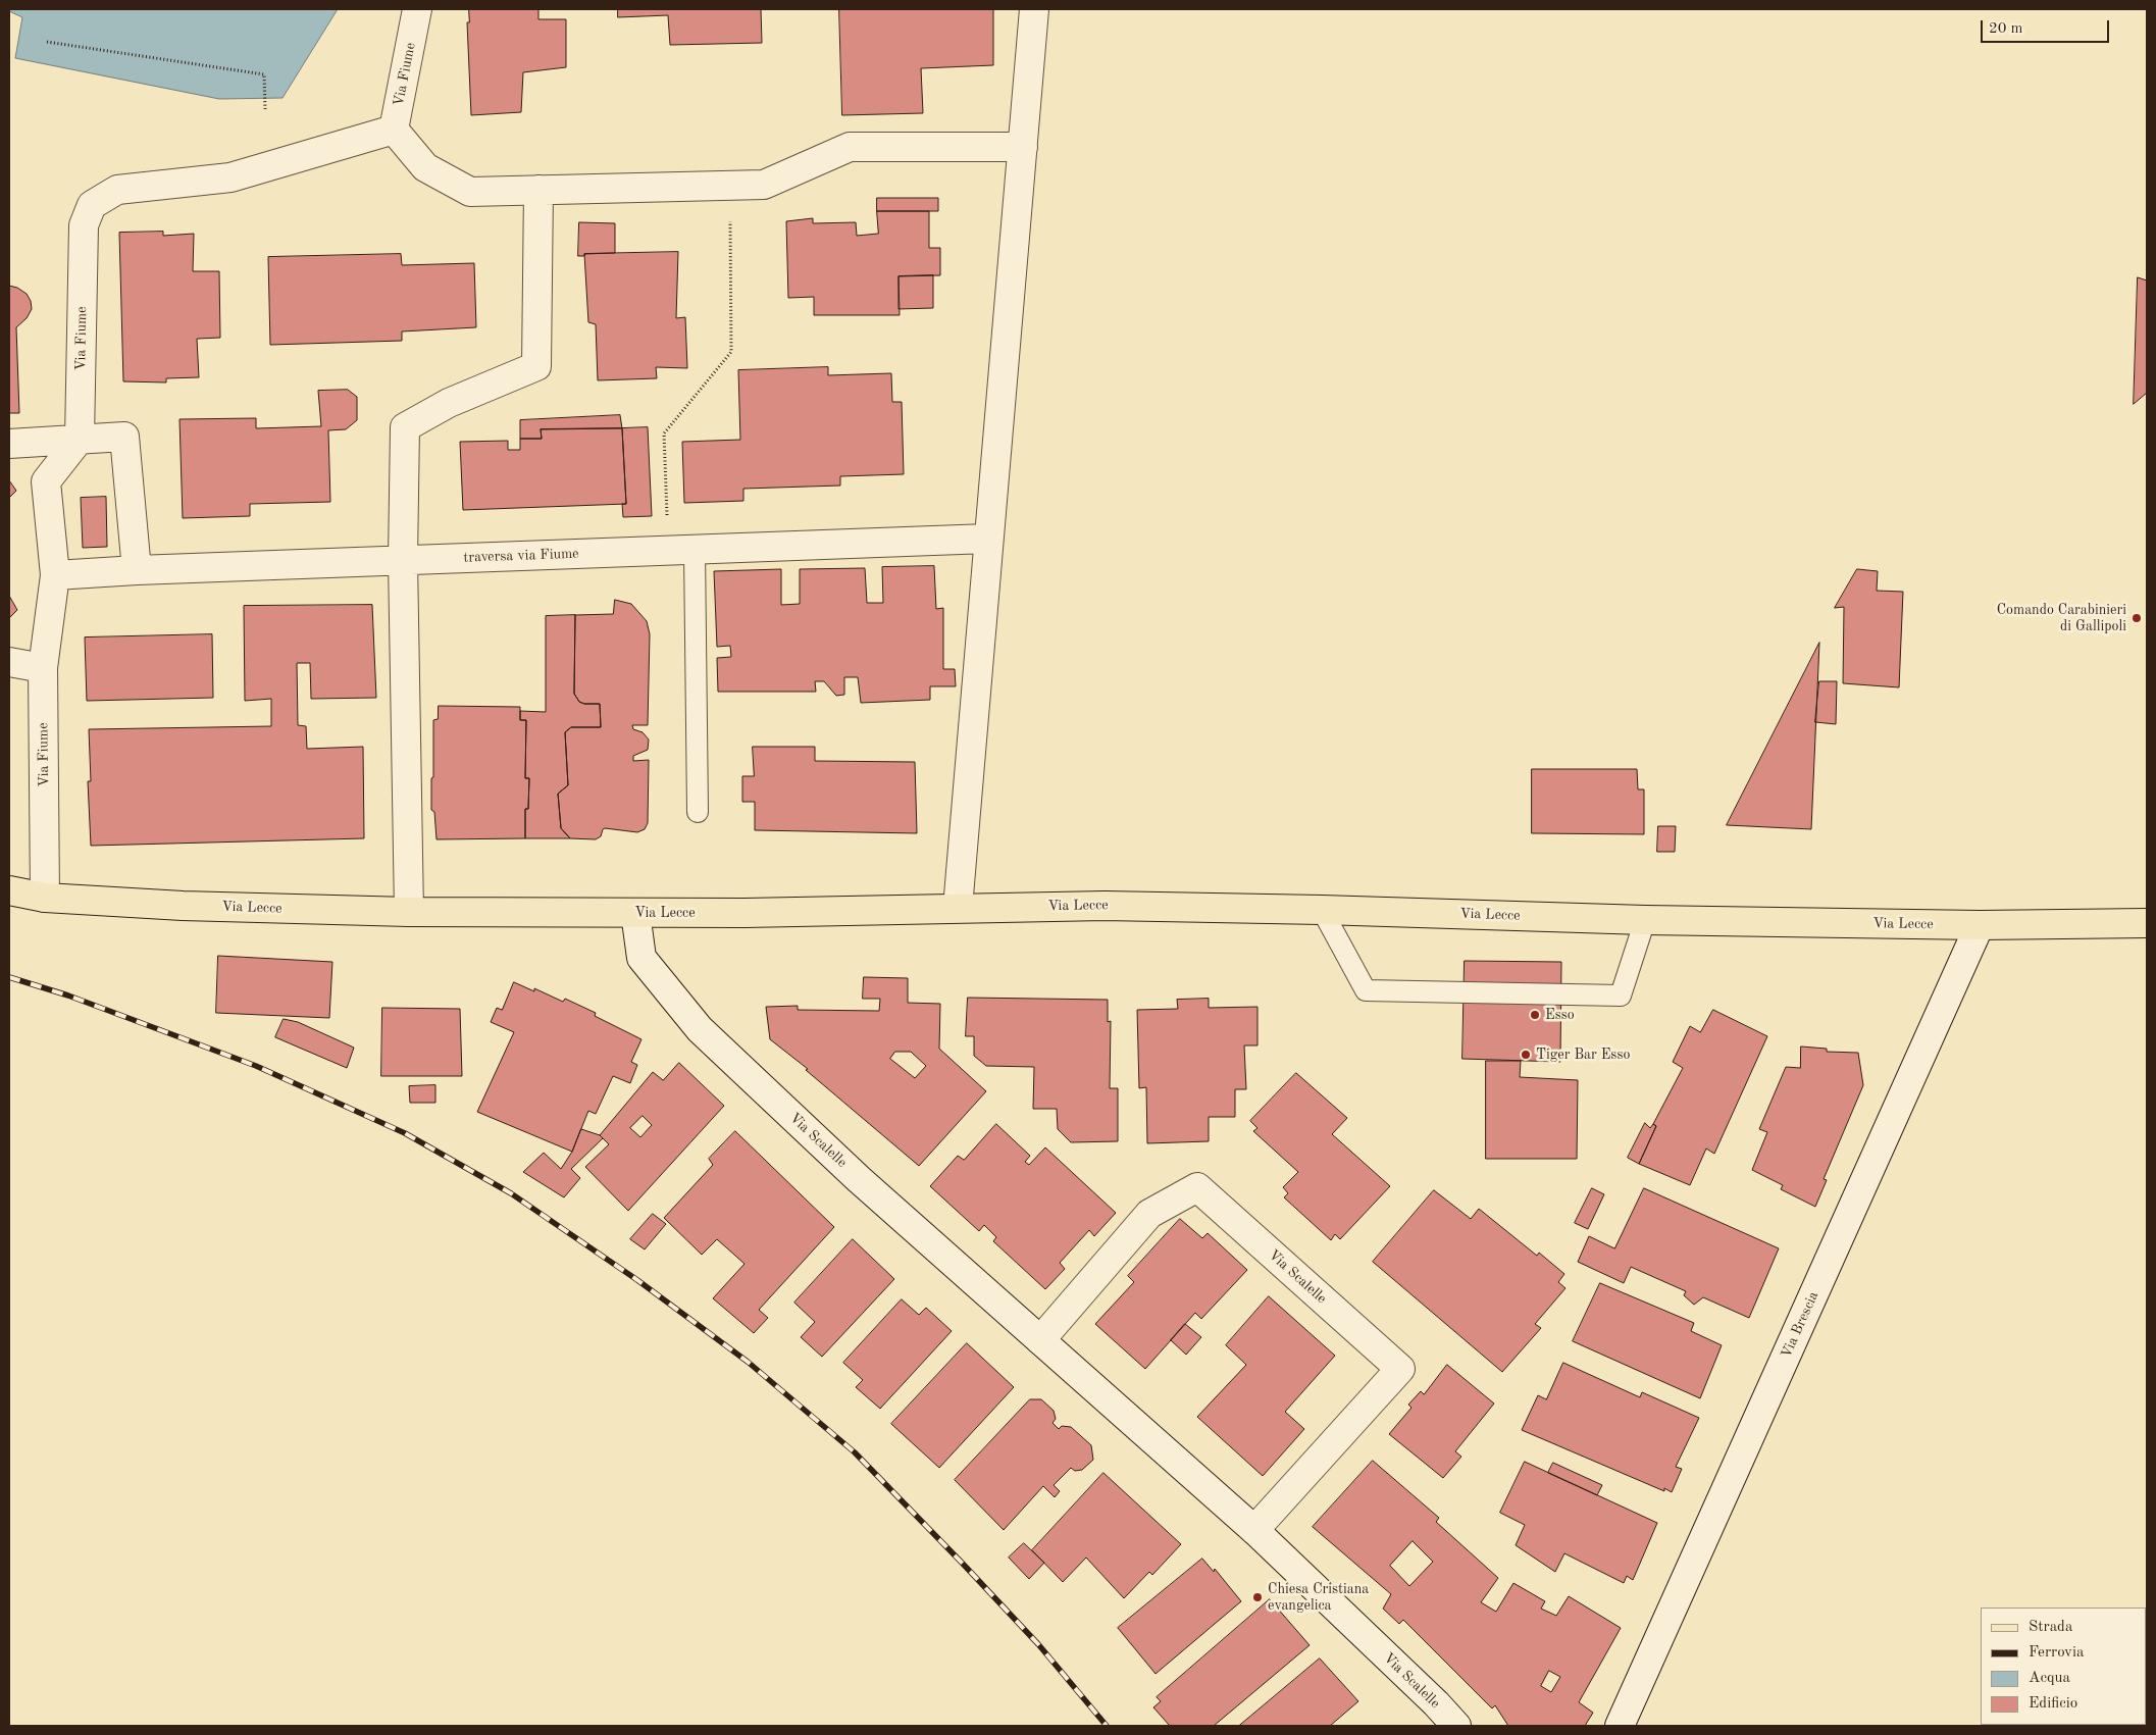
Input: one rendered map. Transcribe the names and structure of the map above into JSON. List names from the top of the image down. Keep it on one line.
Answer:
{"streets":{"main road":["Via Lecce"],"street":["Via Fiume","traversa via Fiume","Via Scalelle","Via Brescia"]},"crossings":[["Via Fiume","traversa via Fiume"],["Via Fiume","Via Lecce"],["Via Lecce","Via Scalelle"],["Via Lecce","Via Brescia"]],"places":["Comando Carabinieri di Gallipoli","Esso","Tiger Bar Esso","Chiesa Cristiana evangelica"],"legend":["Strada","Ferrovia","Acqua","Edificio"],"scale_bar":"20 m"}
